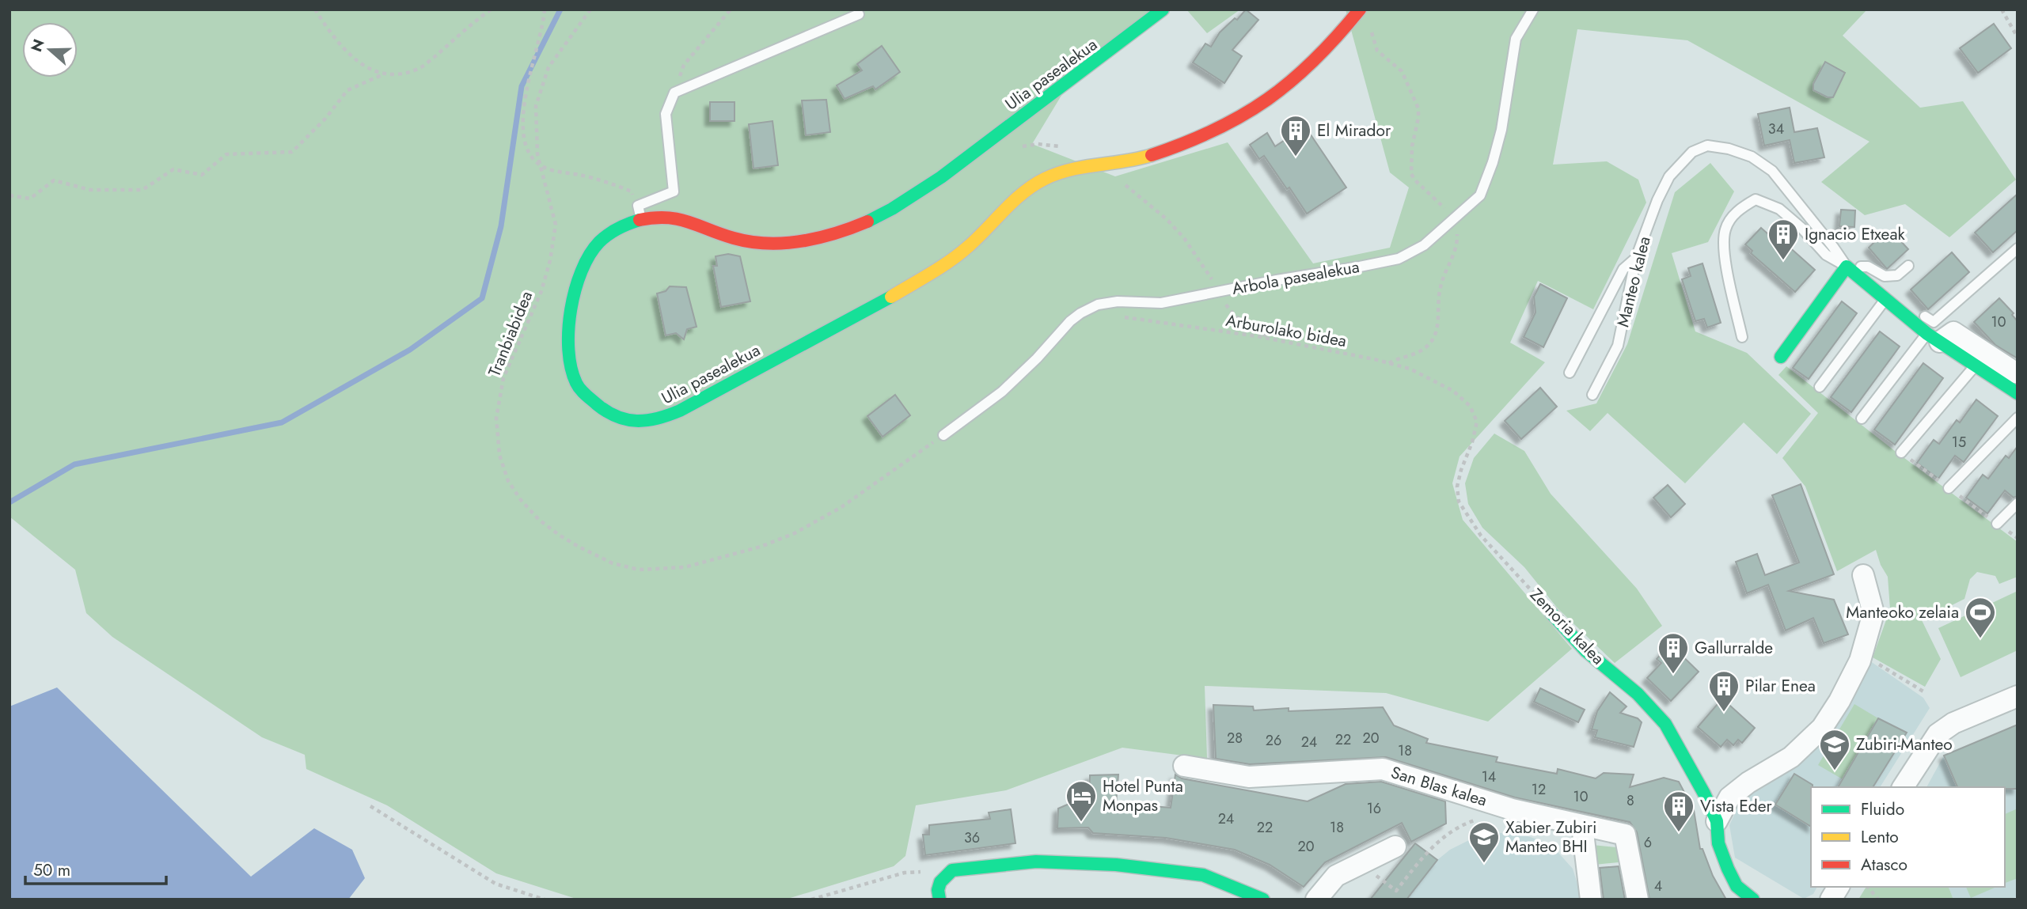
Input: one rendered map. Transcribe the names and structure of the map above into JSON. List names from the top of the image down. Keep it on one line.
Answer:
{"streets":{"street":["Ulia pasealekua","Manteo kalea","Zemoria kalea","San Blas kalea"],"lane":["Arbola pasealekua"],"path":["Arburolako bidea","Tranbiabidea"]},"crossings":[["Arbola pasealekua","Tranbiabidea"],["Arburolako bidea","Zemoria kalea"]],"places":{"building":["El Mirador","Ignacio Etxeak","Gallurralde","Pilar Enea","Vista Eder"],"sports":["Manteoko zelaia"],"school or university":["Zubiri-Manteo","Xabier Zubiri Manteo BHI"],"hotel":["Hotel Punta Monpas"]},"house_numbers":["34","10","15","28","20","22","26","24","18","14","12","10","8","16","24","22","18","36","6","20","4"],"legend":["Fluido","Lento","Atasco"],"scale_bar":"50 m","north":"left"}
